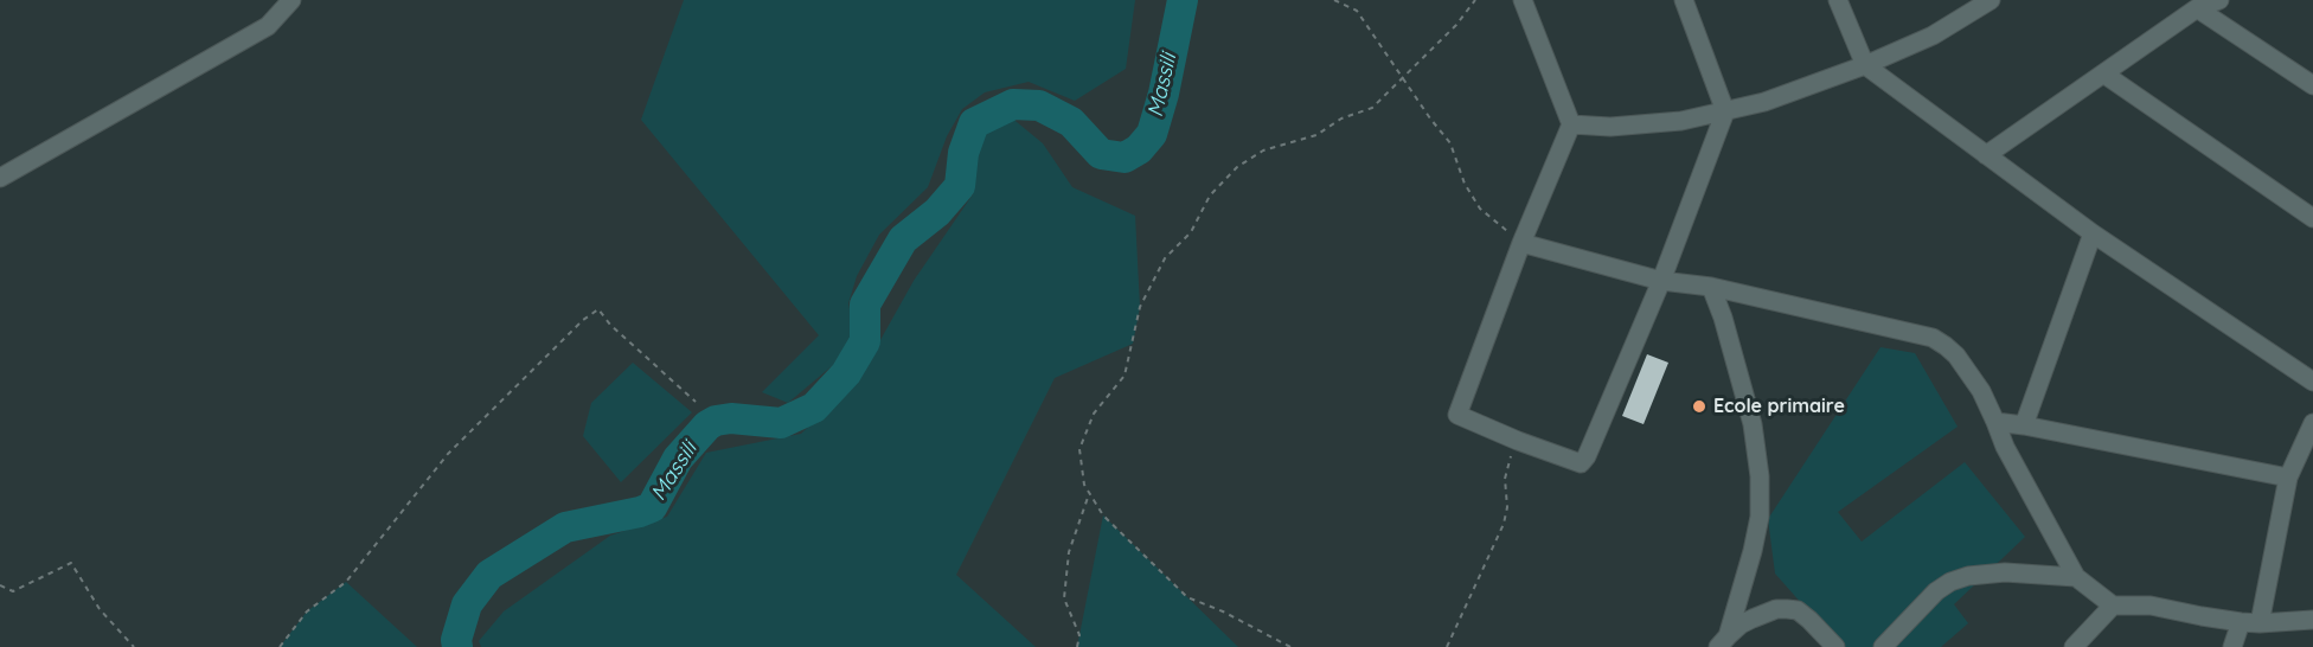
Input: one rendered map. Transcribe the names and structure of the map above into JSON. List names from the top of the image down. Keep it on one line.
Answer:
{"water":["Massili"],"places":["Ecole primaire"]}
